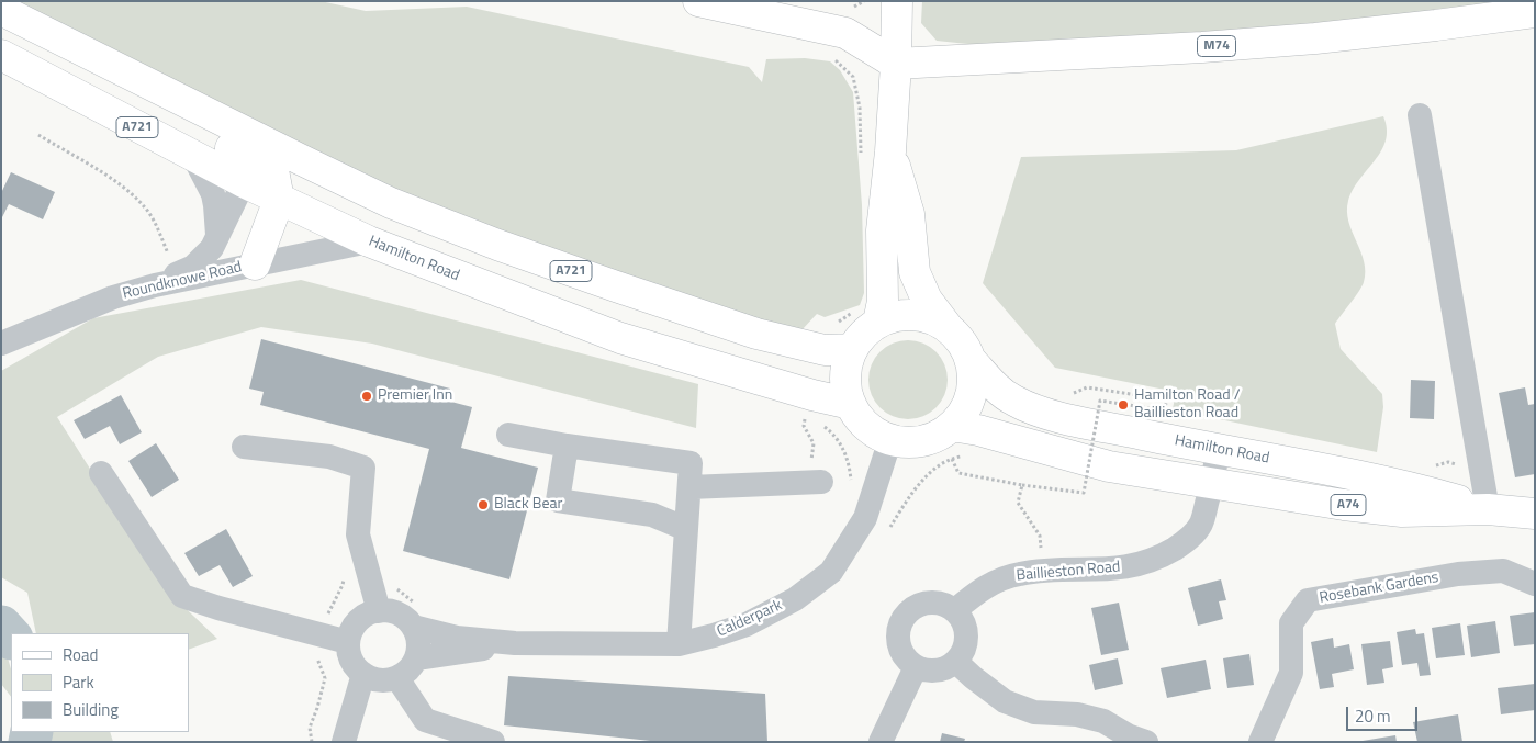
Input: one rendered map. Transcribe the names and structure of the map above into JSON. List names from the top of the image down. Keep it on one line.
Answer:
{"streets":{"main road":["M74","A721","Hamilton Road","A74"],"street":["Roundknowe Road","Baillieston Road","Rosebank Gardens","Calderpark"]},"crossings":[["A721","Hamilton Road"],["A721","Calderpark"],["Hamilton Road","Roundknowe Road"],["Hamilton Road","Baillieston Road"],["Hamilton Road","Calderpark"]],"places":["Premier Inn","Hamilton Road / Baillieston Road","Black Bear"],"legend":["Road","Park","Building"],"scale_bar":"20 m"}
